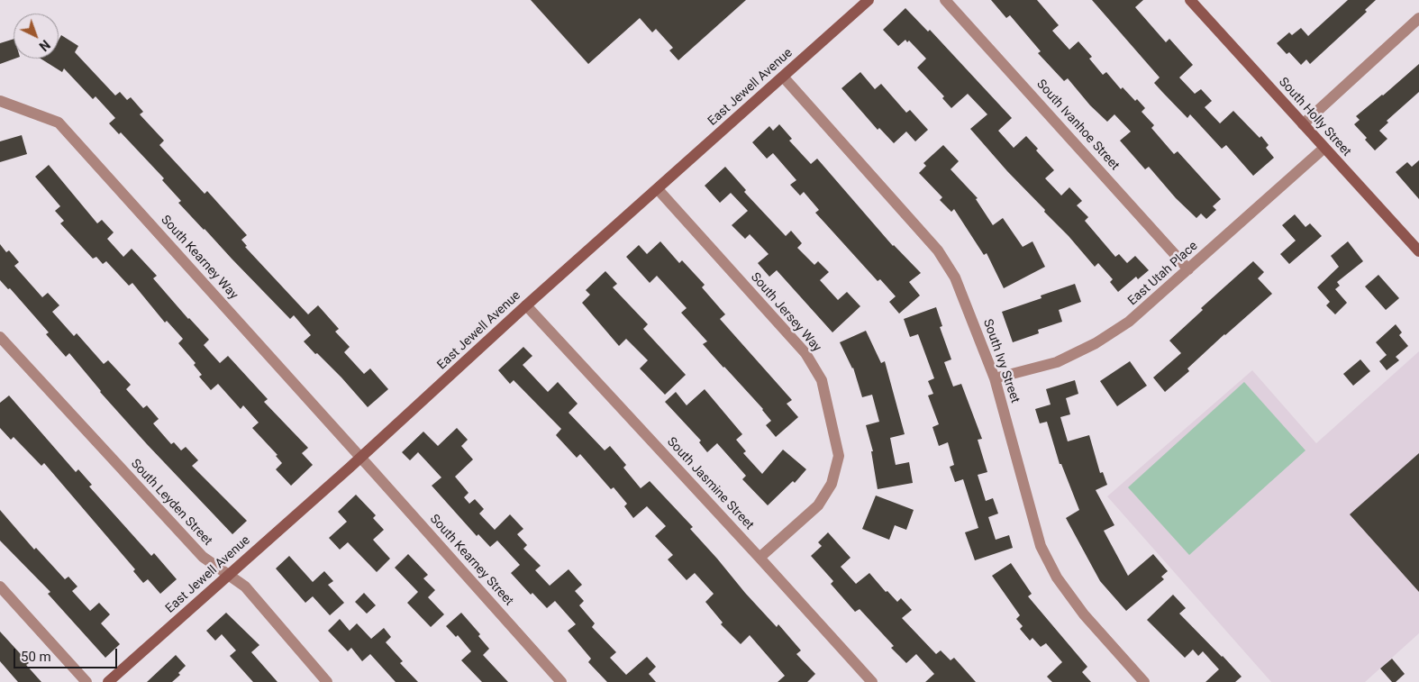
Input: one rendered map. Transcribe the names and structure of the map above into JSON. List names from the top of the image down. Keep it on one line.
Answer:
{"streets":{"street":["East Jewell Avenue","South Holly Street","South Ivanhoe Street","South Kearney Way","East Utah Place","South Jersey Way","South Ivy Street","South Jasmine Street","South Leyden Street","South Kearney Street"]},"crossings":[["East Jewell Avenue","South Kearney Way"],["East Jewell Avenue","South Jersey Way"],["East Jewell Avenue","South Ivy Street"],["East Jewell Avenue","South Jasmine Street"],["East Jewell Avenue","South Leyden Street"],["East Jewell Avenue","South Kearney Street"],["South Holly Street","East Utah Place"],["South Ivanhoe Street","East Utah Place"],["South Kearney Way","South Kearney Street"],["East Utah Place","South Ivy Street"],["South Jersey Way","South Jasmine Street"]],"scale_bar":"50 m","north":"bottom right"}
